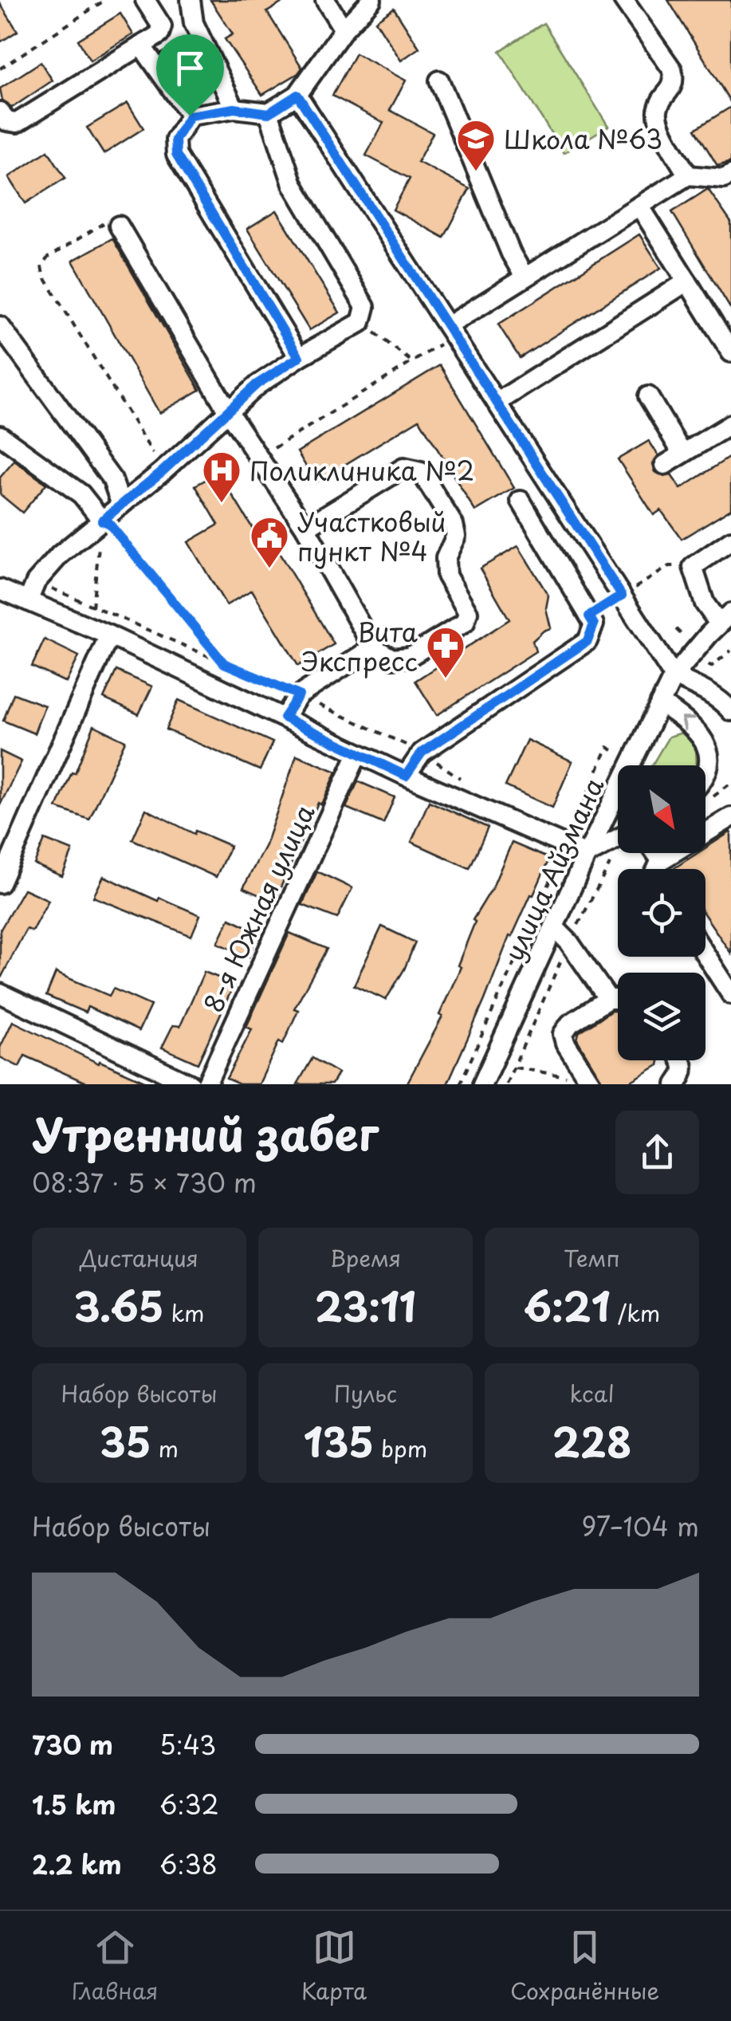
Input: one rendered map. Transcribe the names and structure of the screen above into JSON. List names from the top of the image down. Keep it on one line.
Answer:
{"streets":{"street":["улица Айзмана","8-я Южная улица"]},"places":{"school or university":["Школа №63"],"hospital":["Поликлиника №2"],"public building":["Участковый пункт №4"],"pharmacy":["Вита Экспресс"]},"north":"bottom right","page":{"heading":["Утренний забег","08:37 · 5 × 730 m"],"stats":[["Дистанция","3.65 km"],["Время","23:11"],["Темп","6:21 /km"],["Набор высоты","35 m"],["Пульс","135 bpm"],["kcal","228"]],"chart":["Набор высоты","97–104 m"],"list":[{"name":"730 m","note":"5:43"},{"name":"1.5 km","note":"6:32"},{"name":"2.2 km","note":"6:38"}],"tabs":["Главная","Карта","Сохранённые"]}}
